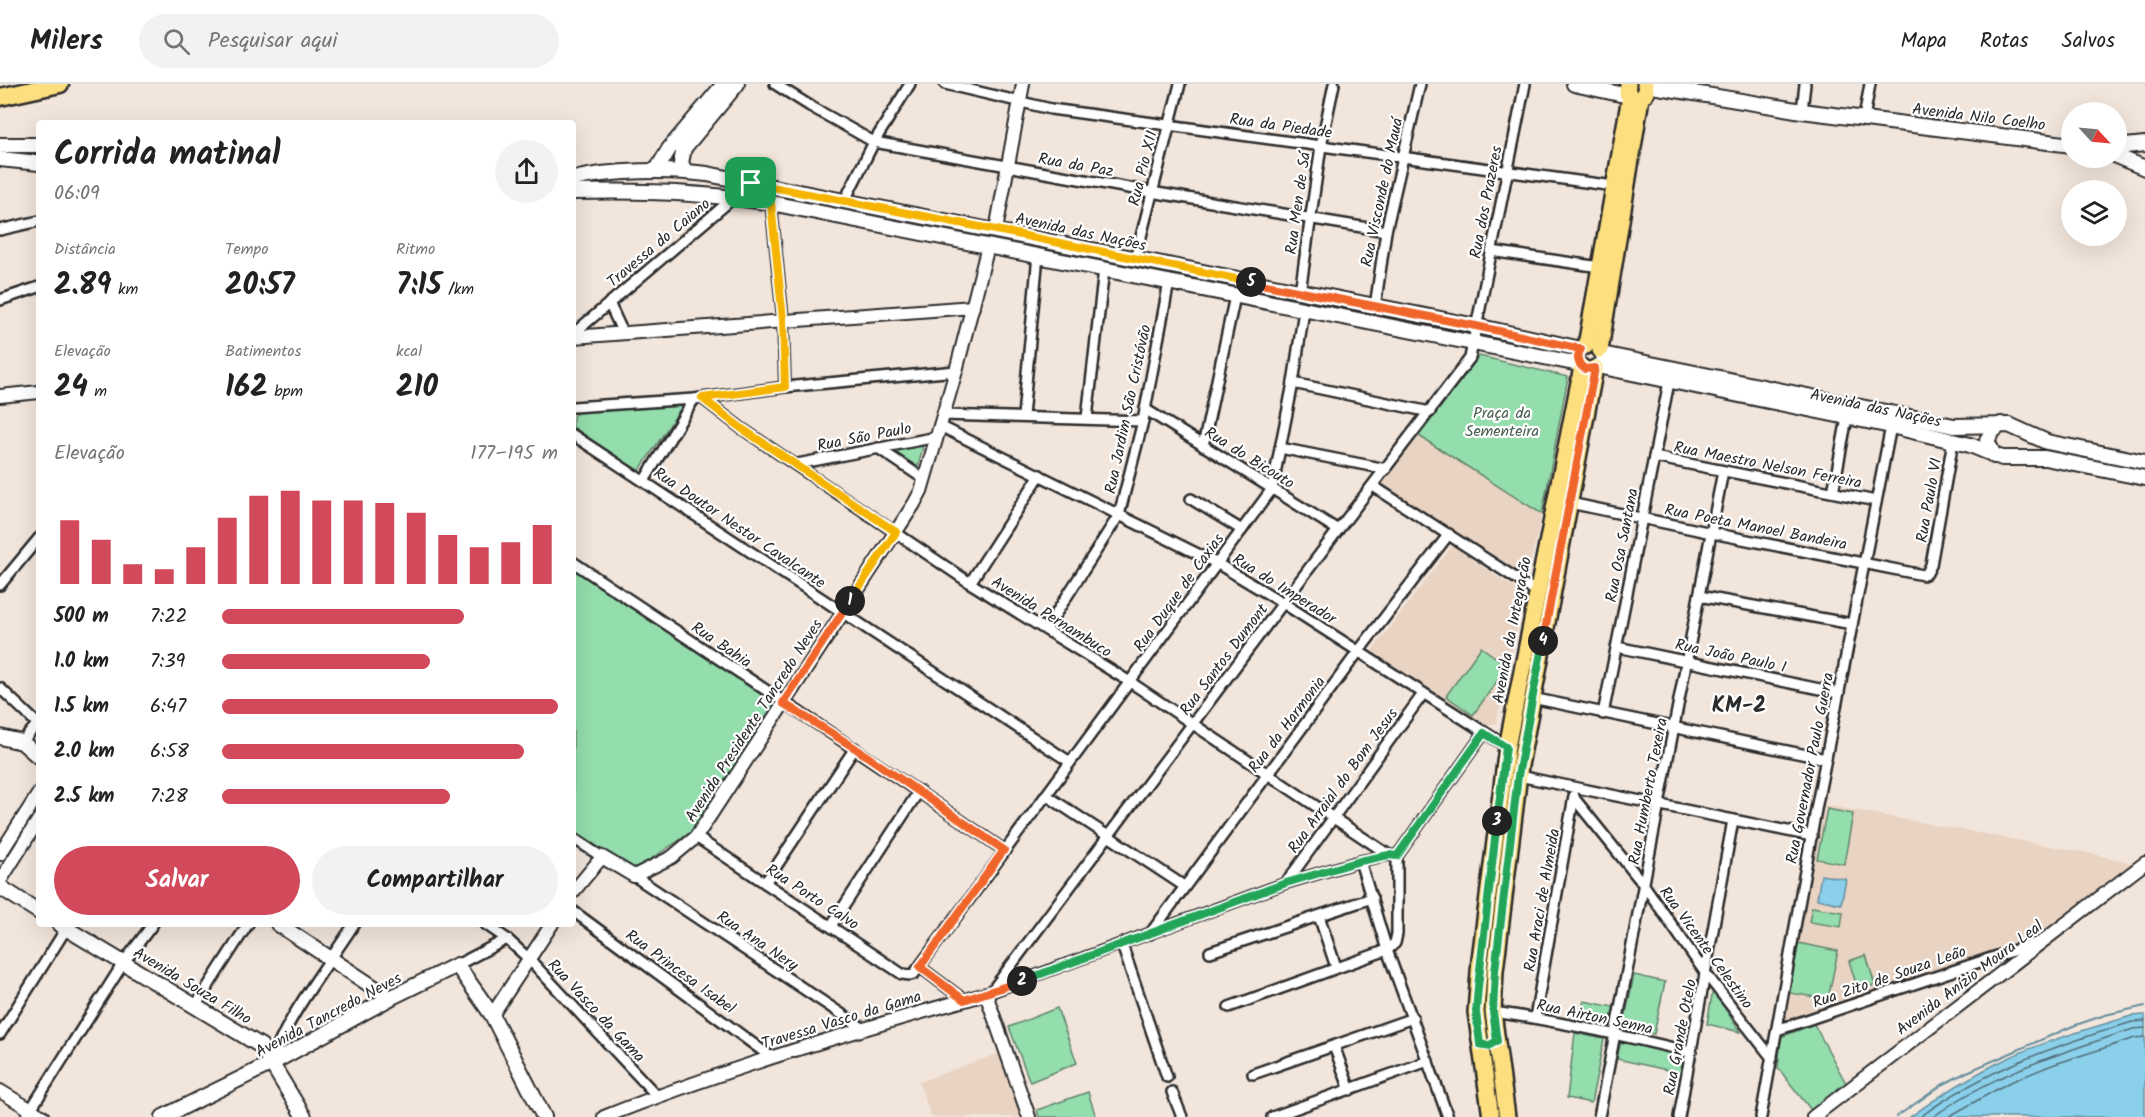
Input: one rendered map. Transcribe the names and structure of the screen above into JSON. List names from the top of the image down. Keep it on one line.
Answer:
{"streets":{"main road":["Avenida Nilo Coelho","Avenida das Nações","Avenida da Integração","Avenida Souza Filho","Avenida Tancredo Neves"],"street":["Rua da Piedade","Rua da Paz","Rua Pio XII","Rua Visconde do Mauá","Rua dos Prazeres","Rua Men de Sá","Travessa do Caiano","Rua Jardim São Cristóvão","Rua São Paulo","Rua do Bicouto","Rua Maestro Nelson Ferreira","Rua Paulo VI","Rua Poeta Manoel Bandeira","Rua Doutor Nestor Cavalcante","Rua Osa Santana","Rua do Imperador","Rua Duque de Caxias","Avenida Pernambuco","Rua Bahia","Rua João Paulo I","Rua Santos Dumont","Avenida Presidente Tancredo Neves","Rua da Harmonia","Rua Governador Paulo Guerra","Rua Arraial do Bom Jesus","Rua Humberto Texeira","Rua Porto Calvo","Rua Araci de Almeida","Rua Ana Nery","Rua Vicente Celestino","Rua Princesa Isabel","Rua Zito de Souza Leão","Avenida Anízio Moura Leal","Rua Vasco da Gama","Rua Airton Senna","Travessa Vasco da Gama","Rua Grande Otelo"]},"crossings":[["Avenida Nilo Coelho","Avenida da Integração"],["Rua da Piedade","Rua Pio XII"],["Rua da Piedade","Rua Visconde do Mauá"],["Rua da Piedade","Rua dos Prazeres"],["Rua da Piedade","Rua Men de Sá"],["Rua da Piedade","Avenida da Integração"],["Rua da Paz","Rua Pio XII"],["Rua da Paz","Rua Visconde do Mauá"],["Rua da Paz","Rua Men de Sá"],["Rua Pio XII","Avenida das Nações"],["Rua Visconde do Mauá","Avenida das Nações"],["Rua dos Prazeres","Avenida das Nações"],["Rua dos Prazeres","Rua Santos Dumont"],["Rua Men de Sá","Avenida das Nações"],["Avenida das Nações","Travessa do Caiano"],["Avenida das Nações","Rua Jardim São Cristóvão"],["Avenida das Nações","Rua Paulo VI"],["Avenida das Nações","Rua Osa Santana"],["Avenida das Nações","Rua Duque de Caxias"],["Avenida das Nações","Avenida da Integração"],["Avenida das Nações","Rua Santos Dumont"],["Avenida das Nações","Avenida Presidente Tancredo Neves"],["Avenida das Nações","Rua Governador Paulo Guerra"],["Rua Jardim São Cristóvão","Rua do Bicouto"],["Rua Jardim São Cristóvão","Rua do Imperador"],["Rua Jardim São Cristóvão","Avenida Pernambuco"],["Rua São Paulo","Rua do Imperador"],["Rua São Paulo","Avenida Pernambuco"],["Rua São Paulo","Avenida Presidente Tancredo Neves"],["Rua do Bicouto","Rua Duque de Caxias"],["Rua do Bicouto","Rua Santos Dumont"],["Rua Maestro Nelson Ferreira","Rua Osa Santana"],["Rua Maestro Nelson Ferreira","Rua Governador Paulo Guerra"],["Rua Maestro Nelson Ferreira","Rua Humberto Texeira"],["Rua Paulo VI","Rua Poeta Manoel Bandeira"],["Rua Poeta Manoel Bandeira","Rua Osa Santana"],["Rua Poeta Manoel Bandeira","Avenida da Integração"],["Rua Poeta Manoel Bandeira","Rua Governador Paulo Guerra"],["Rua Poeta Manoel Bandeira","Rua Humberto Texeira"],["Rua Doutor Nestor Cavalcante","Rua Duque de Caxias"],["Rua Doutor Nestor Cavalcante","Avenida Presidente Tancredo Neves"],["Rua Osa Santana","Rua João Paulo I"],["Rua do Imperador","Rua Duque de Caxias"],["Rua do Imperador","Avenida da Integração"],["Rua do Imperador","Rua Santos Dumont"],["Rua do Imperador","Avenida Presidente Tancredo Neves"],["Rua do Imperador","Rua da Harmonia"],["Rua do Imperador","Rua Arraial do Bom Jesus"],["Rua Duque de Caxias","Avenida Pernambuco"],["Rua Duque de Caxias","Rua Bahia"],["Rua Duque de Caxias","Rua Porto Calvo"],["Avenida Pernambuco","Rua Santos Dumont"],["Avenida Pernambuco","Avenida Presidente Tancredo Neves"],["Avenida Pernambuco","Rua da Harmonia"],["Avenida Pernambuco","Rua Arraial do Bom Jesus"],["Avenida Pernambuco","Travessa Vasco da Gama"],["Avenida da Integração","Rua Airton Senna"],["Rua Bahia","Avenida Presidente Tancredo Neves"],["Rua João Paulo I","Rua Governador Paulo Guerra"],["Rua João Paulo I","Rua Humberto Texeira"],["Rua Santos Dumont","Travessa Vasco da Gama"],["Avenida Presidente Tancredo Neves","Rua Porto Calvo"],["Avenida Presidente Tancredo Neves","Rua Ana Nery"],["Rua da Harmonia","Travessa Vasco da Gama"],["Rua Governador Paulo Guerra","Rua Vicente Celestino"],["Rua Governador Paulo Guerra","Rua Zito de Souza Leão"],["Rua Arraial do Bom Jesus","Travessa Vasco da Gama"],["Rua Humberto Texeira","Rua Vicente Celestino"],["Rua Humberto Texeira","Rua Airton Senna"],["Rua Porto Calvo","Travessa Vasco da Gama"],["Rua Araci de Almeida","Rua Vicente Celestino"],["Rua Araci de Almeida","Rua Airton Senna"],["Rua Ana Nery","Travessa Vasco da Gama"],["Rua Vicente Celestino","Rua Grande Otelo"],["Rua Princesa Isabel","Travessa Vasco da Gama"],["Rua Zito de Souza Leão","Avenida Anízio Moura Leal"],["Avenida Souza Filho","Avenida Tancredo Neves"],["Rua Vasco da Gama","Avenida Tancredo Neves"],["Rua Vasco da Gama","Travessa Vasco da Gama"],["Rua Airton Senna","Rua Grande Otelo"]],"districts":["KM-2"],"parks":["Praça da Sementeira"],"north":"bottom right","page":{"header":"Milers","search":"Pesquisar aqui","nav":["Mapa","Rotas","Salvos"],"heading":["Corrida matinal","06:09"],"stats":[["Distância","2.89 km"],["Tempo","20:57"],["Ritmo","7:15 /km"],["Elevação","24 m"],["Batimentos","162 bpm"],["kcal","210"]],"pins":["5","1","4","3","2"],"chart":["Elevação","177–195 m"],"list":[{"name":"500 m","note":"7:22"},{"name":"1.0 km","note":"7:39"},{"name":"1.5 km","note":"6:47"},{"name":"2.0 km","note":"6:58"},{"name":"2.5 km","note":"7:28"}],"buttons":["Salvar","Compartilhar"]}}
